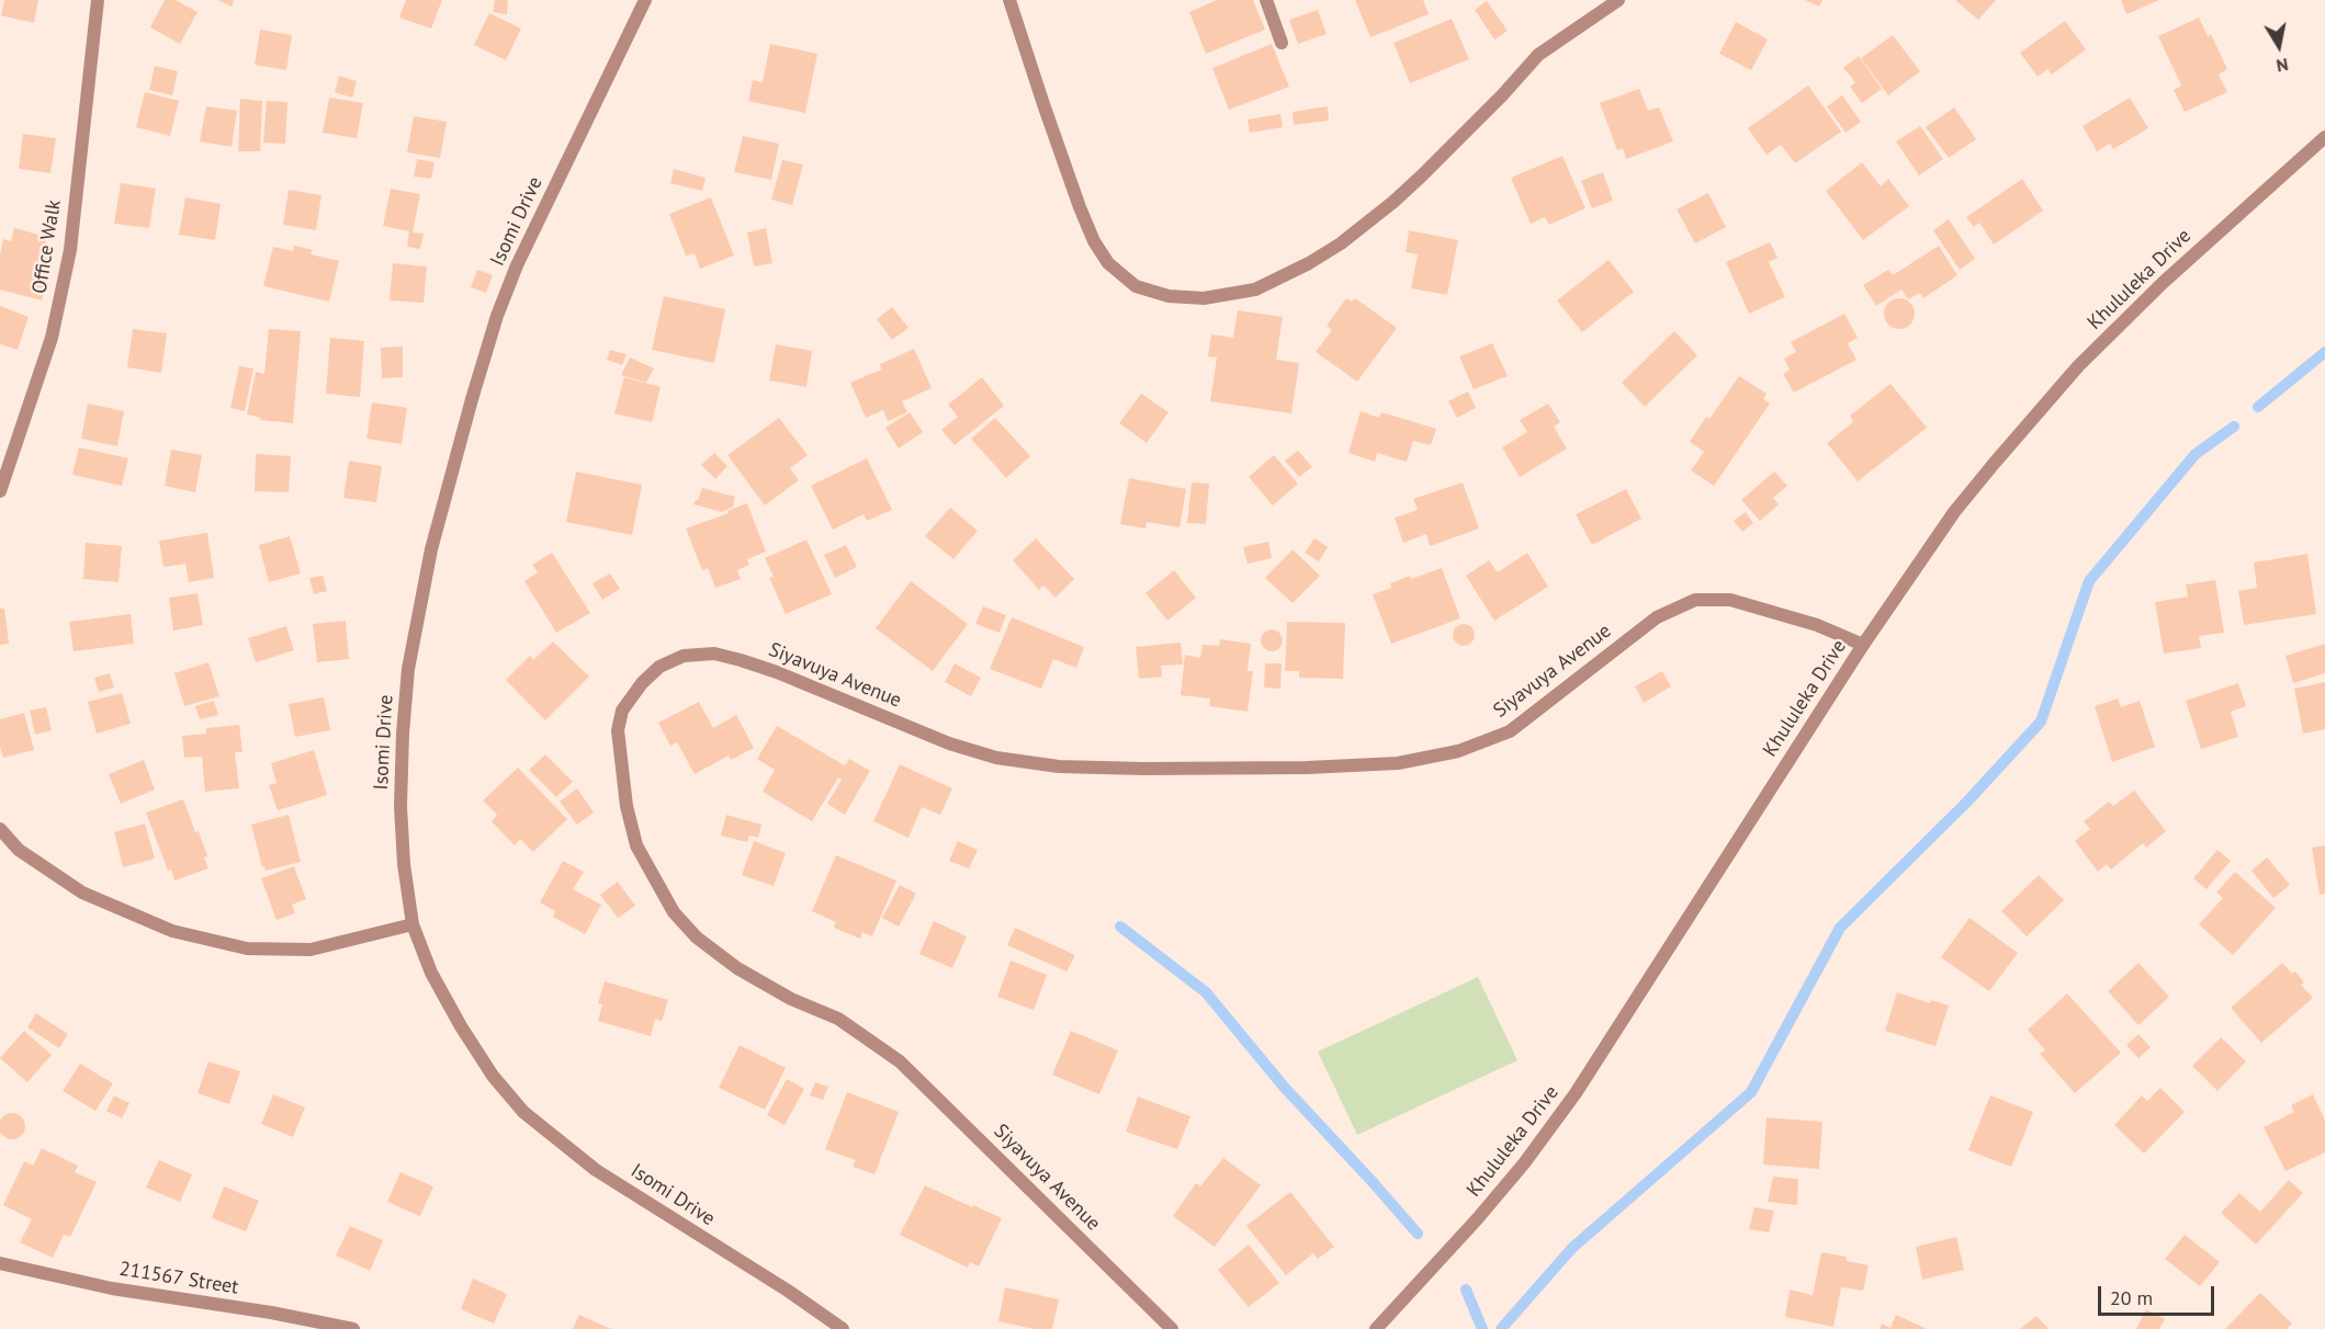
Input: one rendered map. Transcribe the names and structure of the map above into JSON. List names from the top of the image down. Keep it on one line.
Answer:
{"streets":{"street":["Isomi Drive","Office Walk","Khululeka Drive","Siyavuya Avenue","211567 Street"]},"crossings":[["Khululeka Drive","Siyavuya Avenue"]],"scale_bar":"20 m","north":"bottom"}
